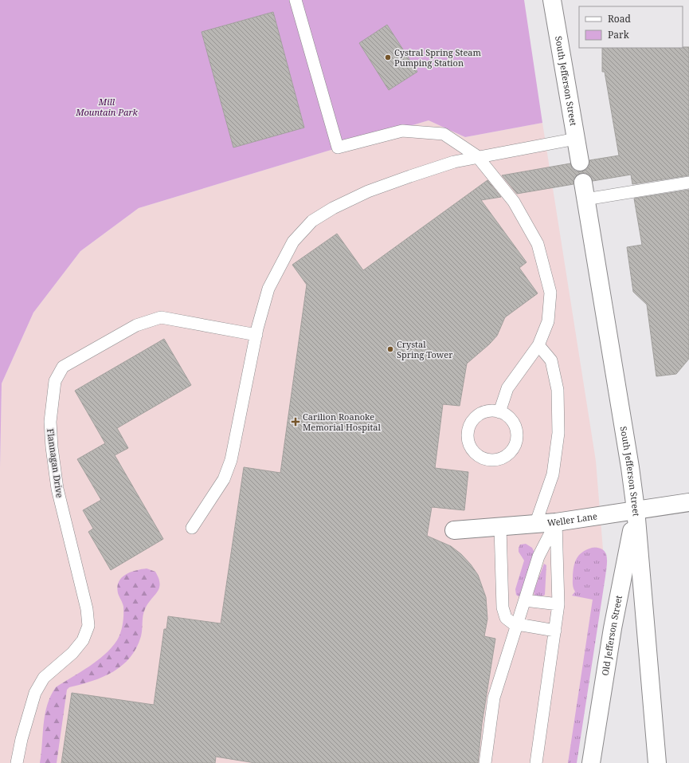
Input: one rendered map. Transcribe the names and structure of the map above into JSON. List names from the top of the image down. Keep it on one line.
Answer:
{"streets":{"main road":["South Jefferson Street","Weller Lane","Old Jefferson Street"],"lane":["Flannagan Drive"]},"crossings":[["South Jefferson Street","Weller Lane"],["South Jefferson Street","Old Jefferson Street"],["Weller Lane","Old Jefferson Street"]],"parks":["Mill Mountain Park"],"places":{"other":["Cystral Spring Steam Pumping Station","Crystal Spring Tower"],"health":["Carilion Roanoke Memorial Hospital"]},"legend":["Road","Park"]}
